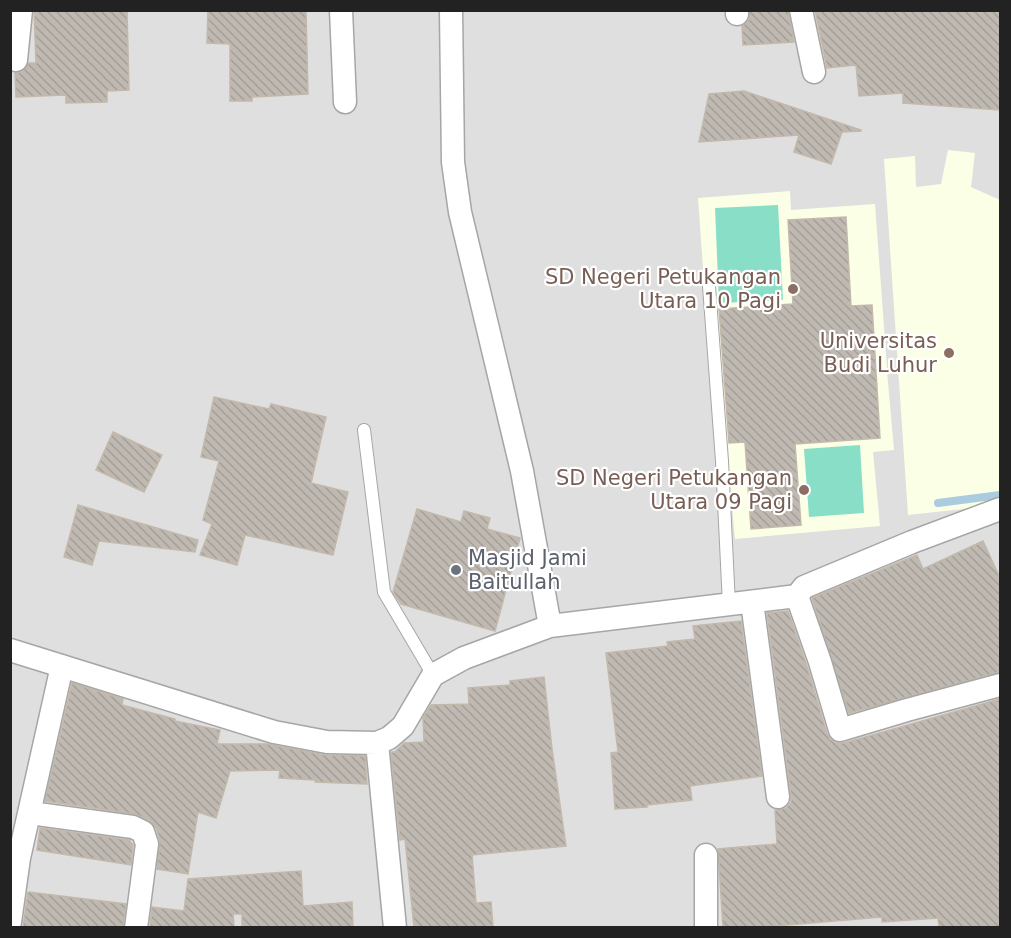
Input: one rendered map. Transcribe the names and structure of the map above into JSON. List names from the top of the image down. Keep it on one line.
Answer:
{"places":["SD Negeri Petukangan Utara 10 Pagi","Universitas Budi Luhur","SD Negeri Petukangan Utara 09 Pagi","Masjid Jami Baitullah"]}
